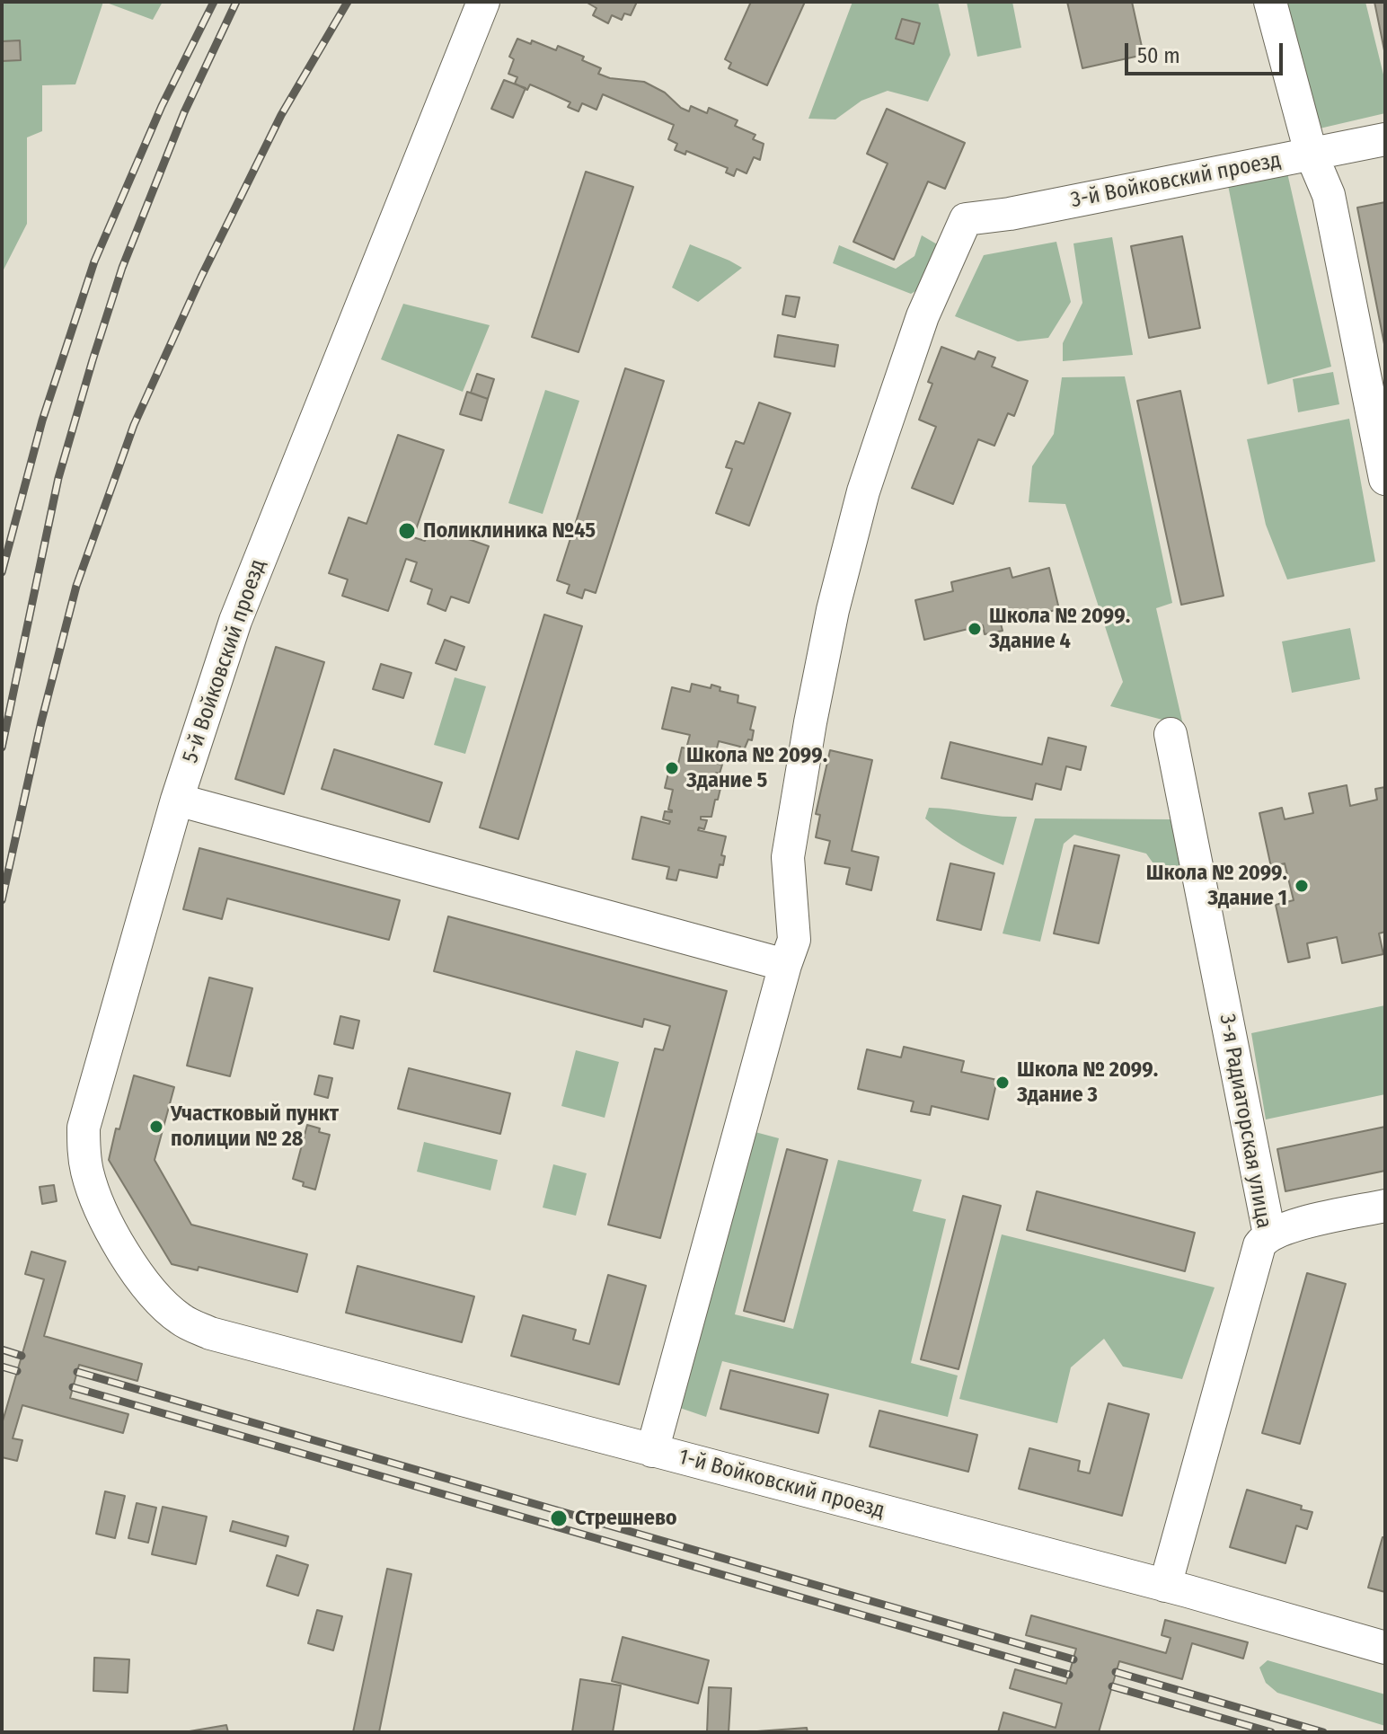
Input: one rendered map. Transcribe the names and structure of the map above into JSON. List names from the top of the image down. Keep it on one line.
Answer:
{"streets":{"street":["3-й Войковский проезд","5-й Войковский проезд","3-я Радиаторская улица","1-й Войковский проезд"]},"crossings":[["5-й Войковский проезд","1-й Войковский проезд"],["3-я Радиаторская улица","1-й Войковский проезд"]],"places":["Поликлиника №45","Школа № 2099. Здание 4","Школа № 2099. Здание 5","Школа № 2099. Здание 1","Школа № 2099. Здание 3","Участковый пункт полиции № 28","Стрешнево"],"scale_bar":"50 m"}
